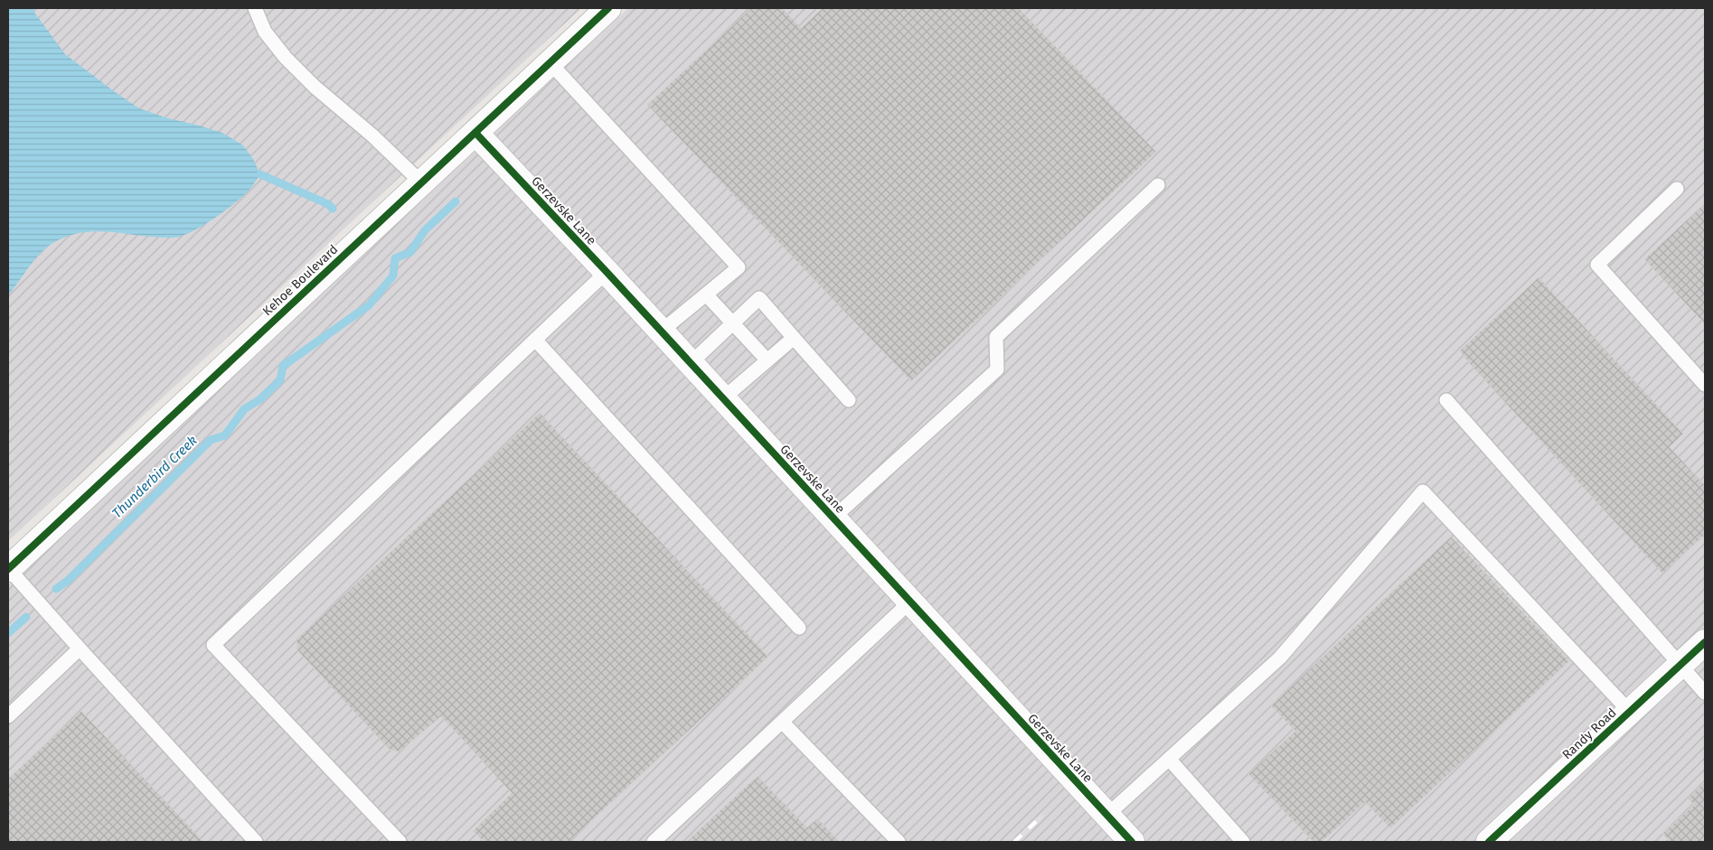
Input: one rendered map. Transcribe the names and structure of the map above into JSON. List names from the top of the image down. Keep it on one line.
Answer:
{"streets":{"street":["Gerzevske Lane","Kehoe Boulevard","Randy Road"]},"crossings":[["Gerzevske Lane","Kehoe Boulevard"]],"water":["Thunderbird Creek"]}
